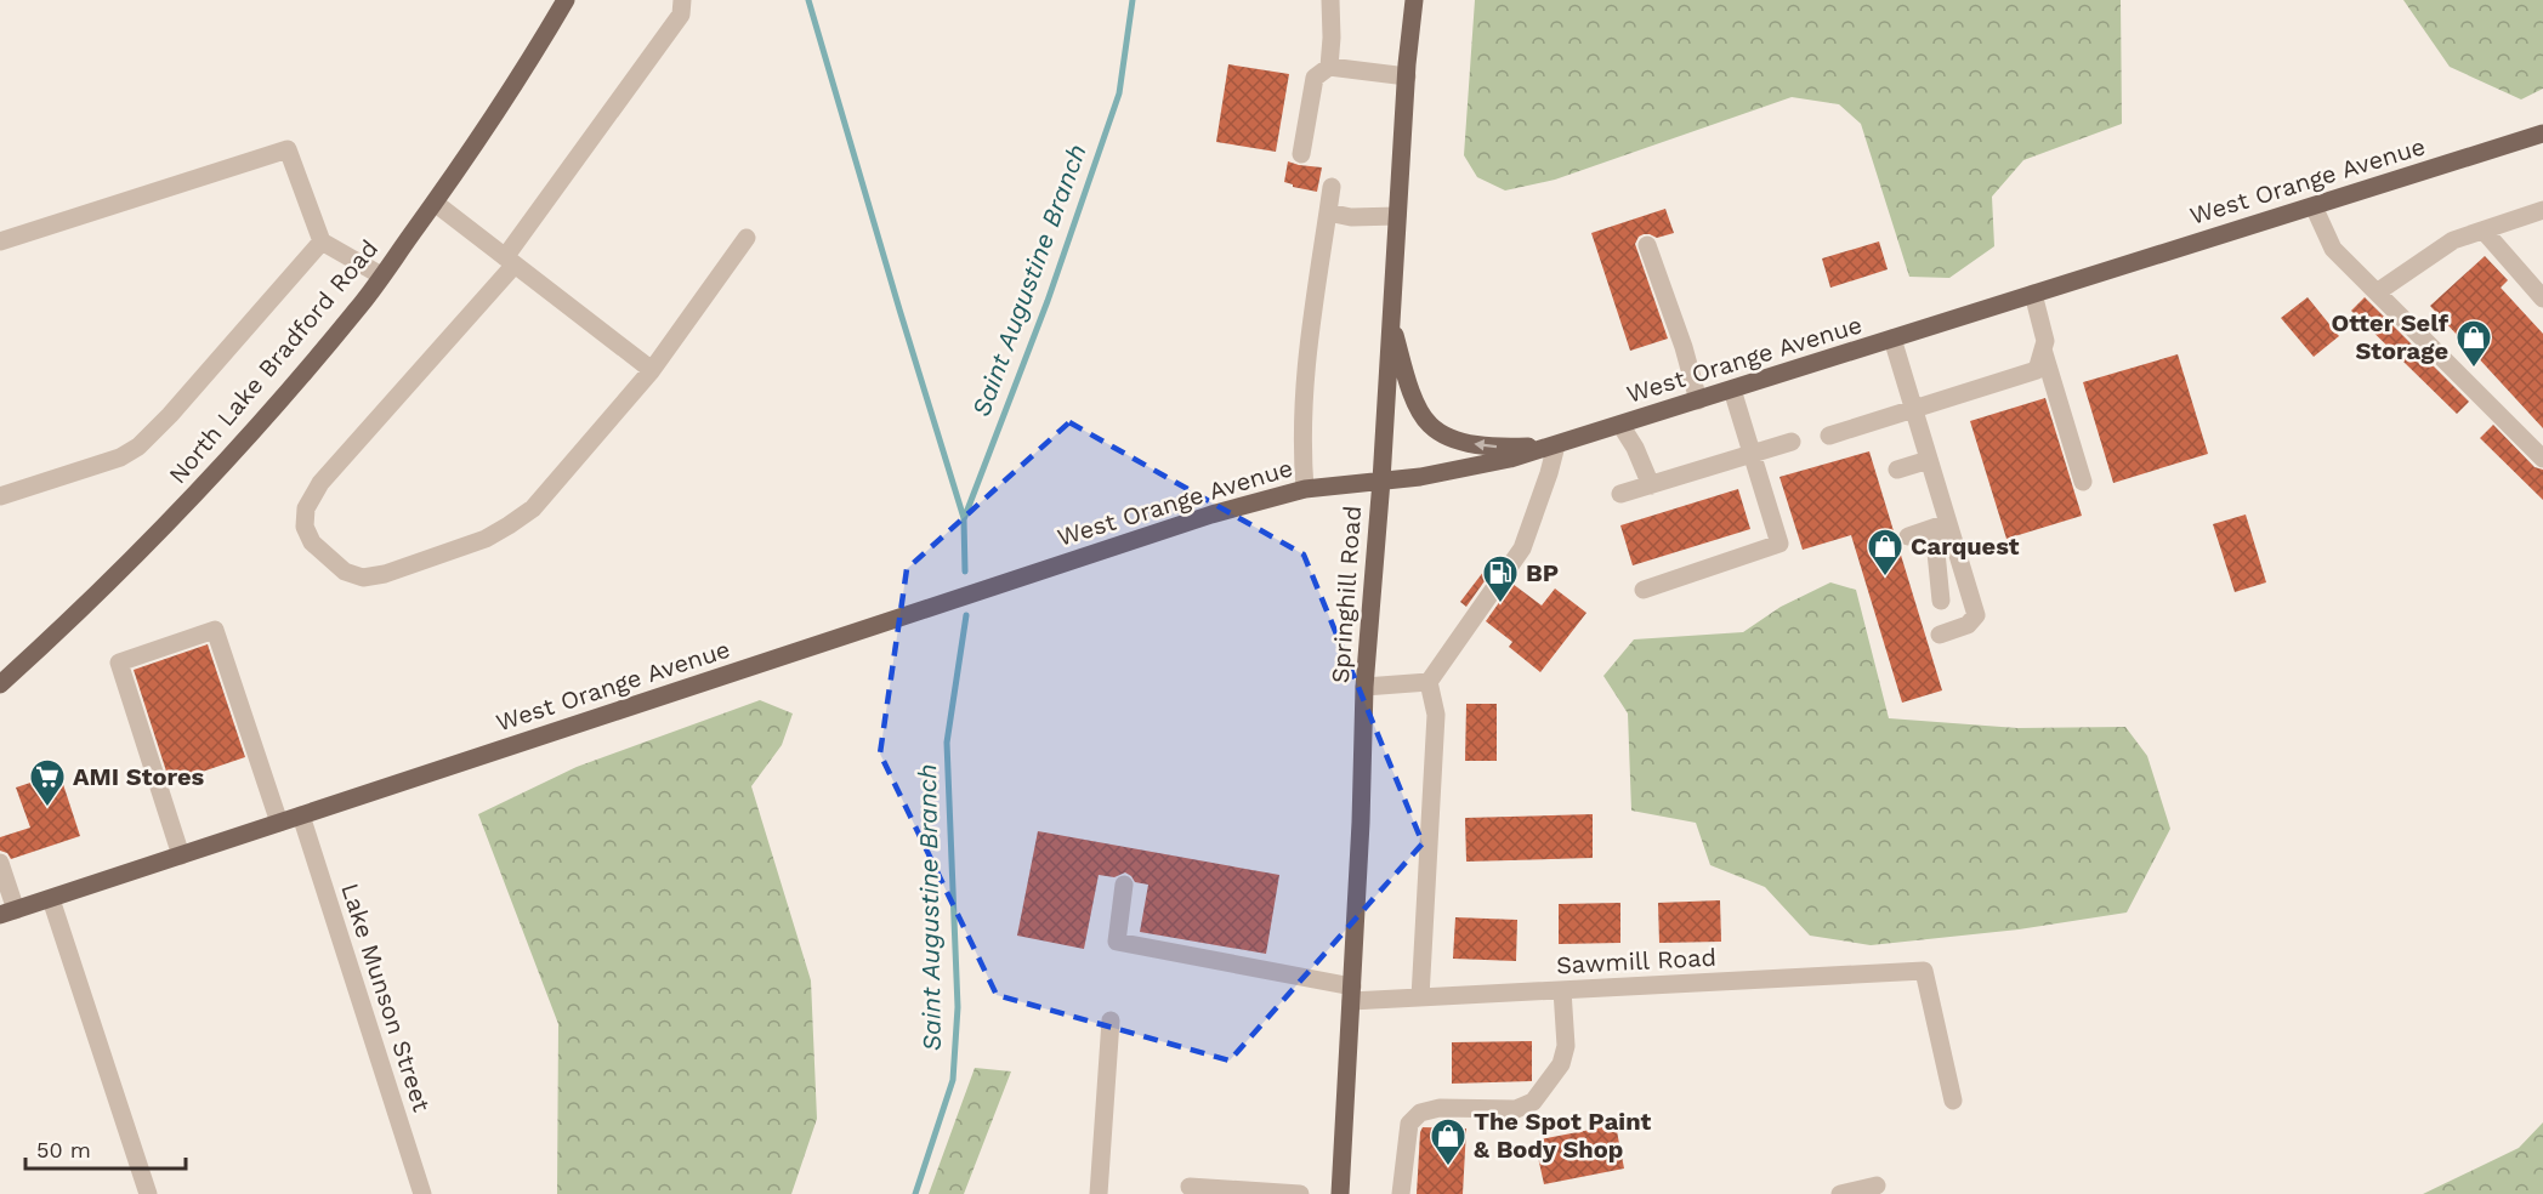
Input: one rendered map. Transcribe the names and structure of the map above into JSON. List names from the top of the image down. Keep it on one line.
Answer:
{"streets":{"main road":["West Orange Avenue","North Lake Bradford Road","Springhill Road"],"street":["Sawmill Road","Lake Munson Street"]},"crossings":[["West Orange Avenue","Springhill Road"],["West Orange Avenue","Lake Munson Street"],["Springhill Road","Sawmill Road"]],"water":["Saint Augustine Branch"],"places":{"shop":["Otter Self Storage","Carquest","The Spot Paint & Body Shop"],"fuel station":["BP"],"supermarket":["AMI Stores"]},"scale_bar":"50 m"}
